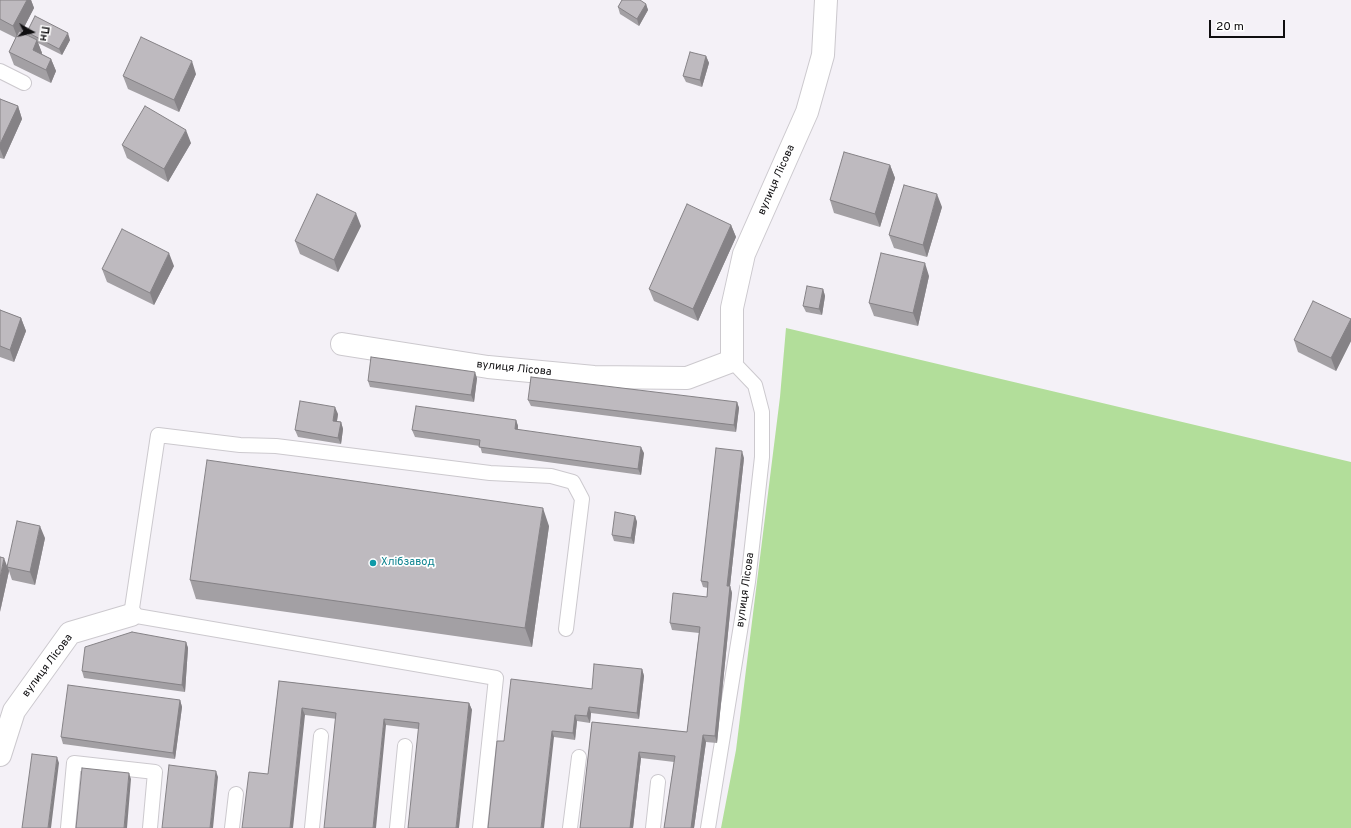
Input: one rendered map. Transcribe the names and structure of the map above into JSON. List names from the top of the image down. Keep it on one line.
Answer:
{"streets":{"street":["вулиця Лісова"]},"places":["Хлібзавод"],"scale_bar":"20 m","north":"right"}
